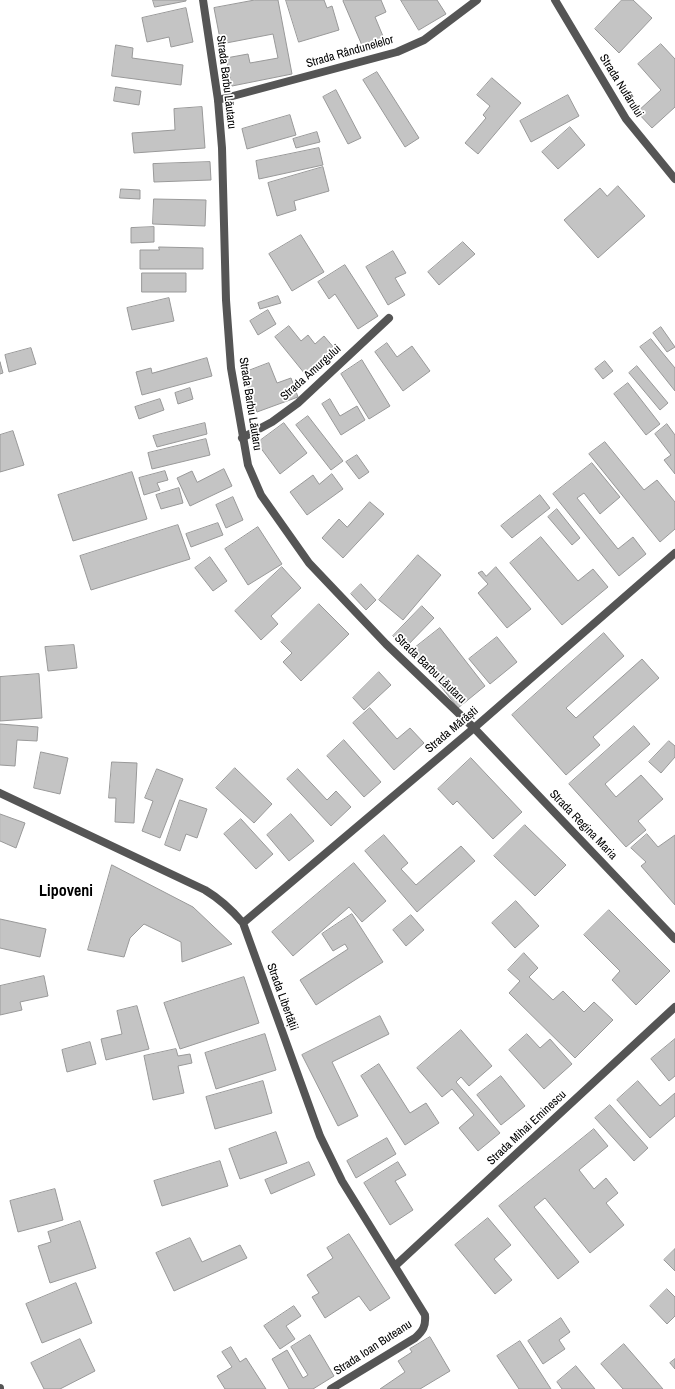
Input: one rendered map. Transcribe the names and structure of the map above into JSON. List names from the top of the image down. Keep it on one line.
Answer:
{"streets":{"street":["Strada Rândunelelor","Strada Barbu Lăutaru","Strada Nufărului","Strada Amurgului","Strada Mărăști","Strada Regina Maria","Strada Libertății","Strada Mihai Eminescu","Strada Ioan Buteanu"]},"crossings":[["Strada Rândunelelor","Strada Barbu Lăutaru"],["Strada Barbu Lăutaru","Strada Amurgului"],["Strada Barbu Lăutaru","Strada Mărăști"],["Strada Barbu Lăutaru","Strada Regina Maria"],["Strada Mărăști","Strada Regina Maria"],["Strada Mărăști","Strada Libertății"],["Strada Libertății","Strada Mihai Eminescu"],["Strada Libertății","Strada Ioan Buteanu"]],"districts":["Lipoveni"]}
